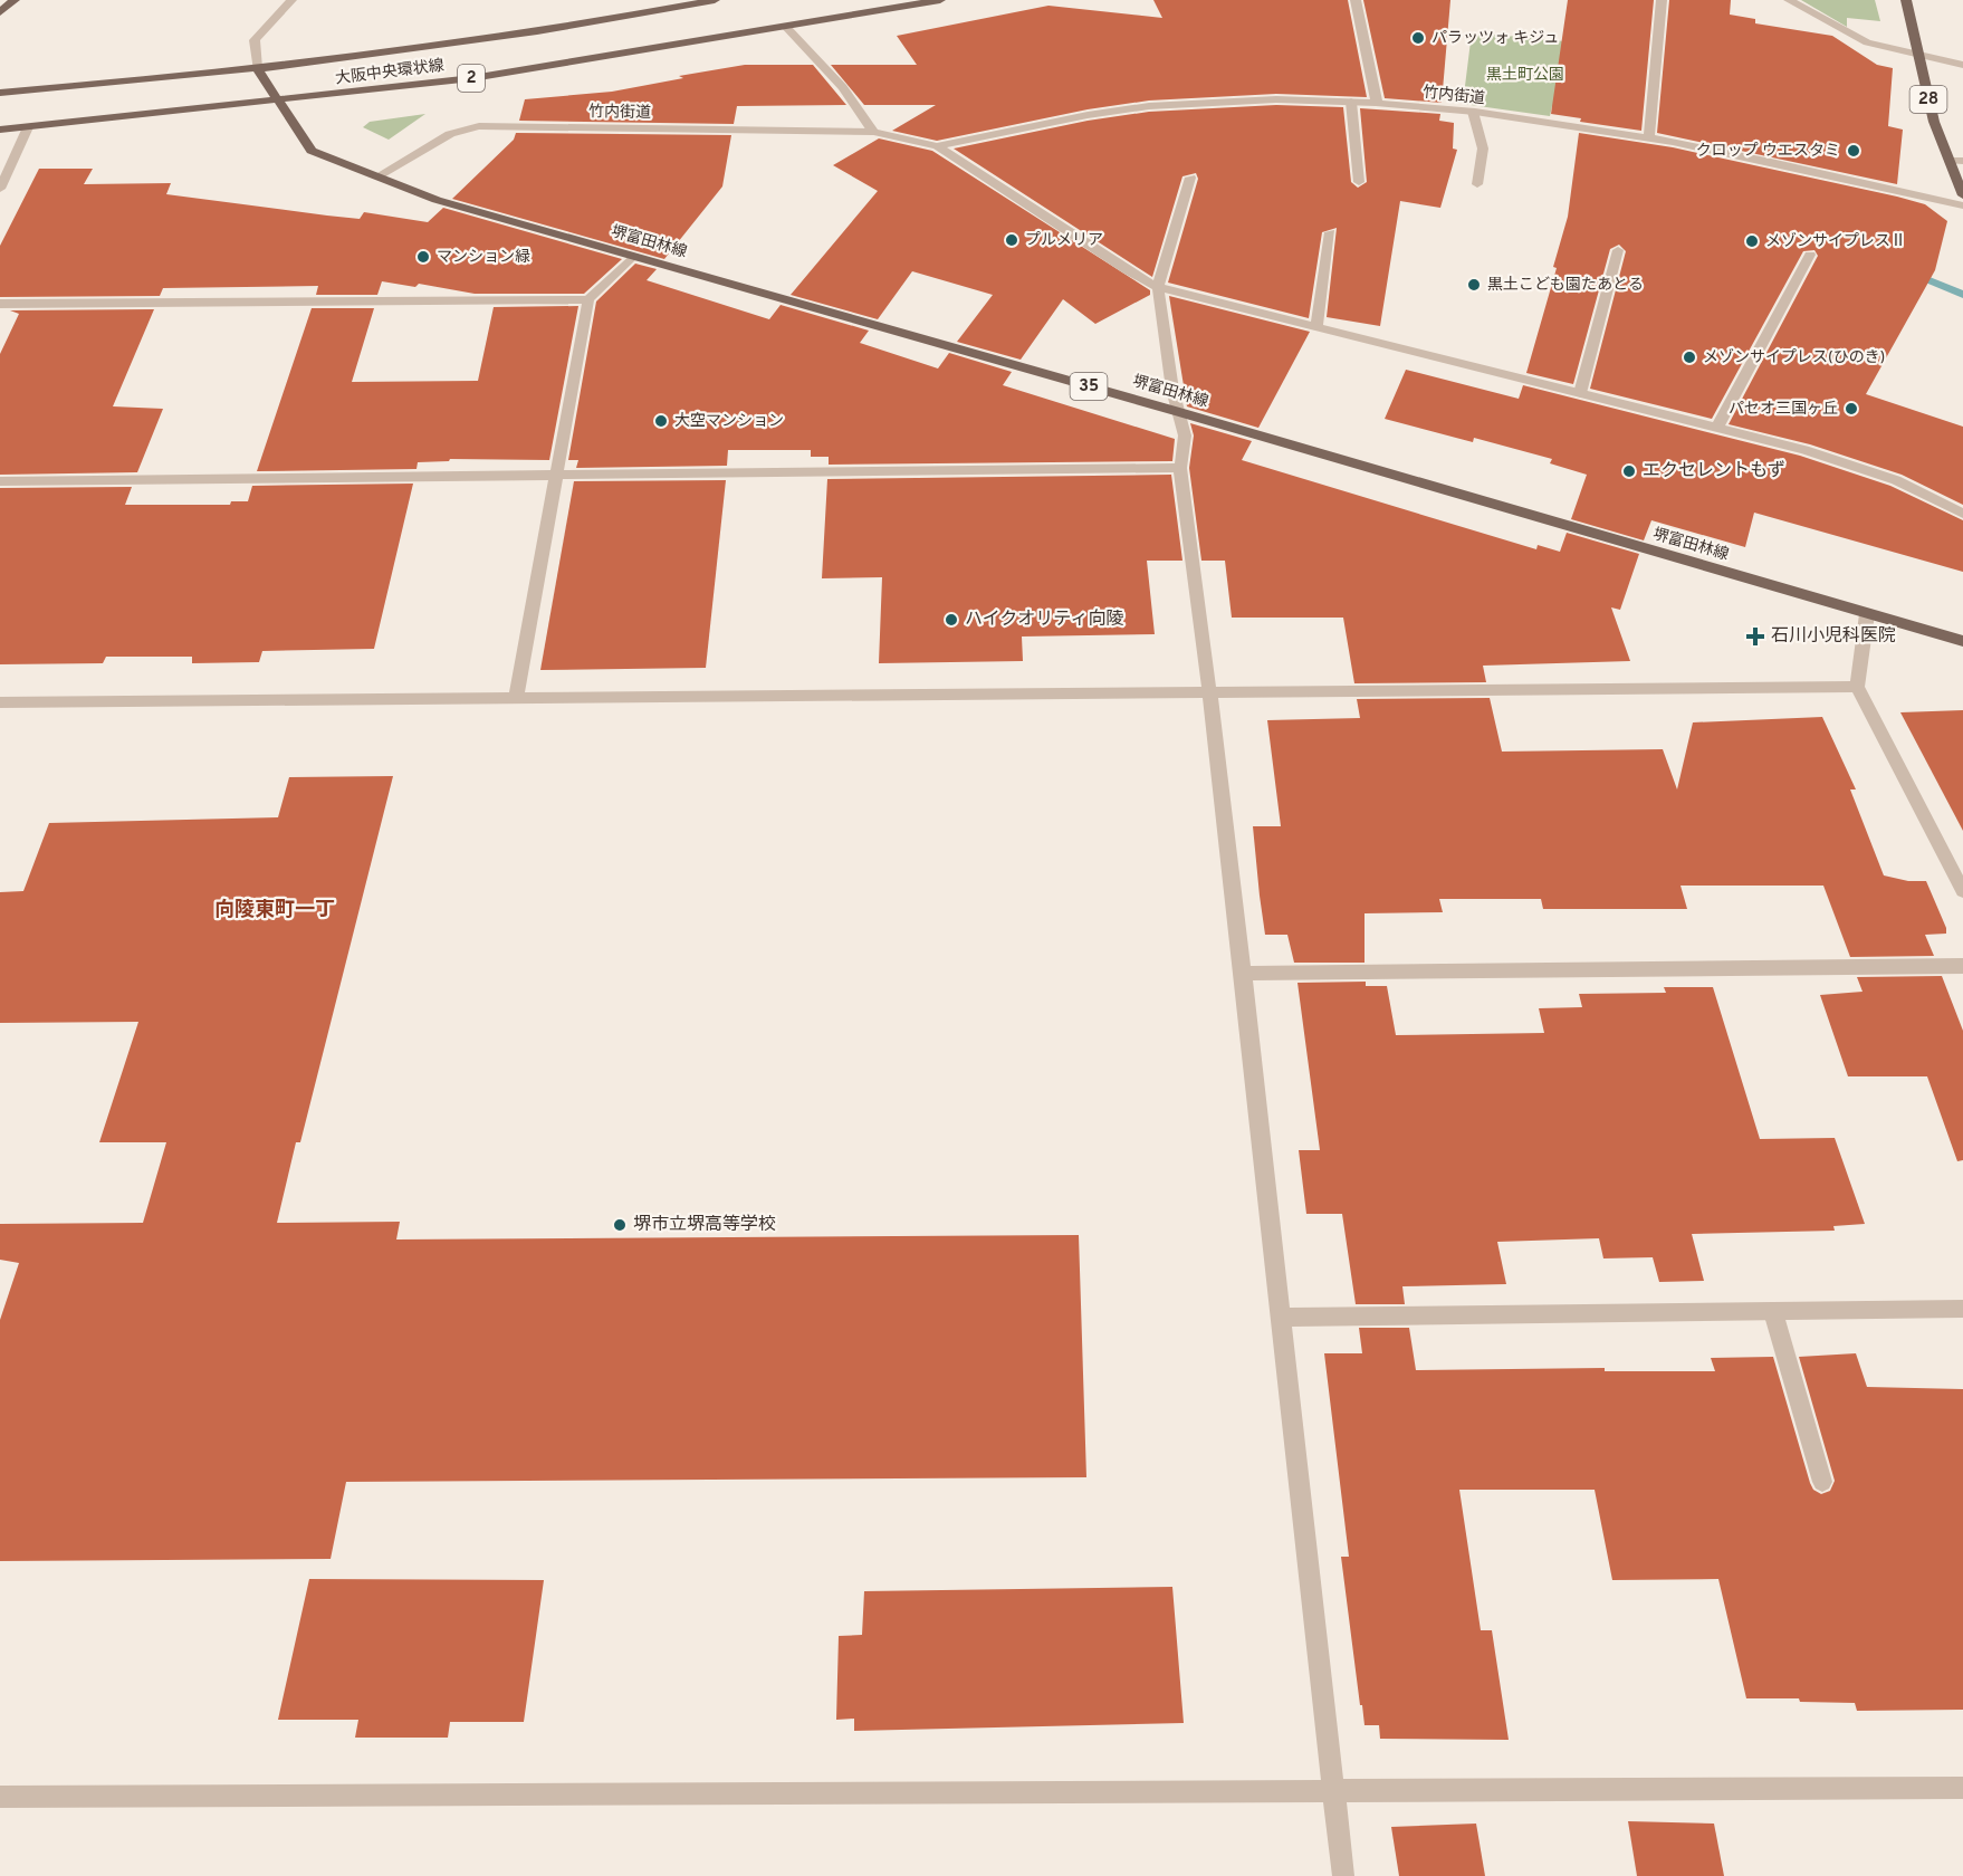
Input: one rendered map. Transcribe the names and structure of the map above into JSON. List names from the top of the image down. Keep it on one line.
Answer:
{"streets":{"main road":["大阪中央環状線","2","28","堺富田林線","35"],"street":["竹内街道"]},"crossings":[["大阪中央環状線","堺富田林線"],["竹内街道","堺富田林線"]],"districts":["向陵東町一丁"],"parks":["黒土町公園"],"places":{"other":["パラッツォ キジュ","クロップ ウエスタミ","プルメリア","メゾンサイプレスⅡ","マンション緑","黒土こども園たあとる","メゾンサイプレス(ひのき)","パセオ三国ヶ丘","大空マンション","エクセレントもず","ハイクオリティ向陵","堺市立堺高等学校"],"health":["石川小児科医院"]}}
